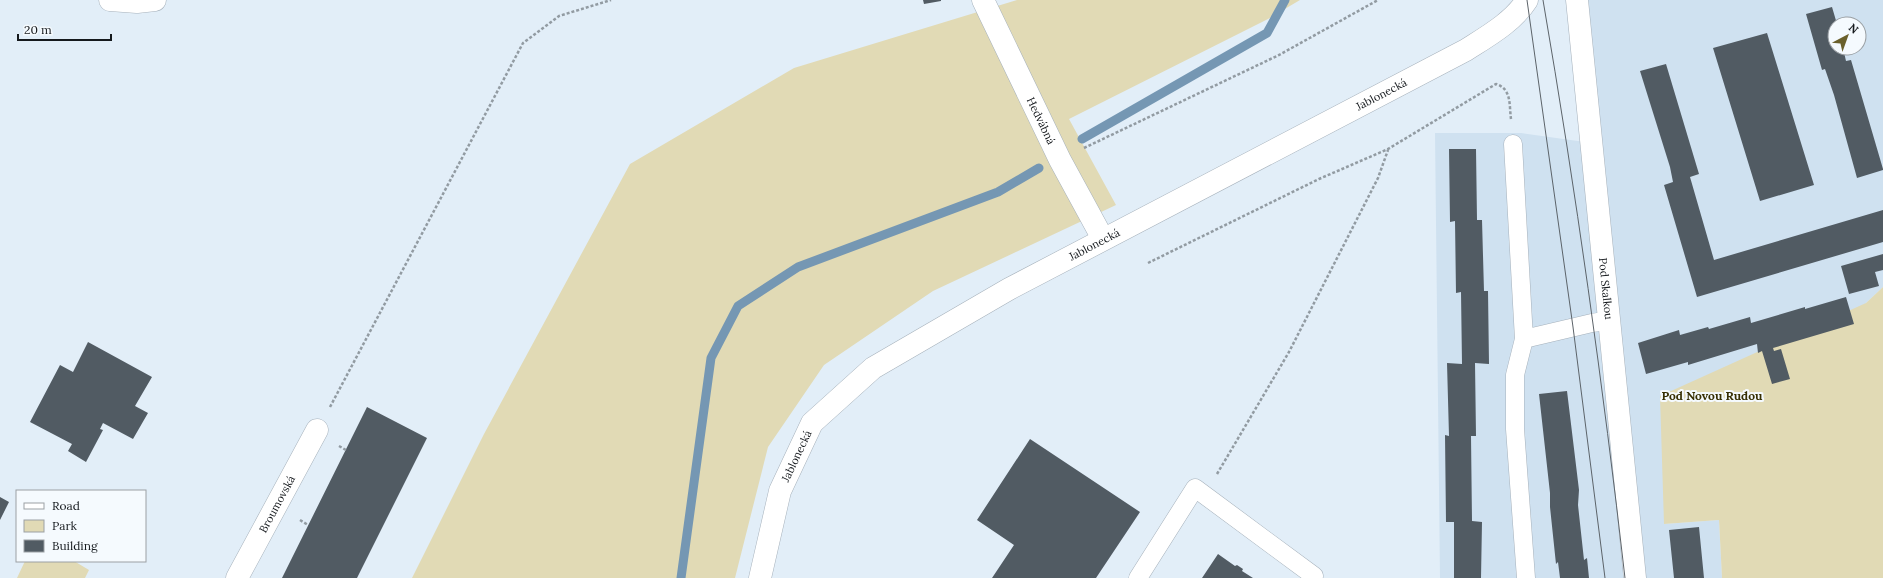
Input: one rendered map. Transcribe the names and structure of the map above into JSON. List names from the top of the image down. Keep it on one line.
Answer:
{"streets":{"street":["Jablonecká","Hedvábná","Pod Skalkou","Broumovská"]},"crossings":[["Jablonecká","Hedvábná"]],"districts":["Pod Novou Rudou"],"legend":["Road","Park","Building"],"scale_bar":"20 m","north":"top right"}
